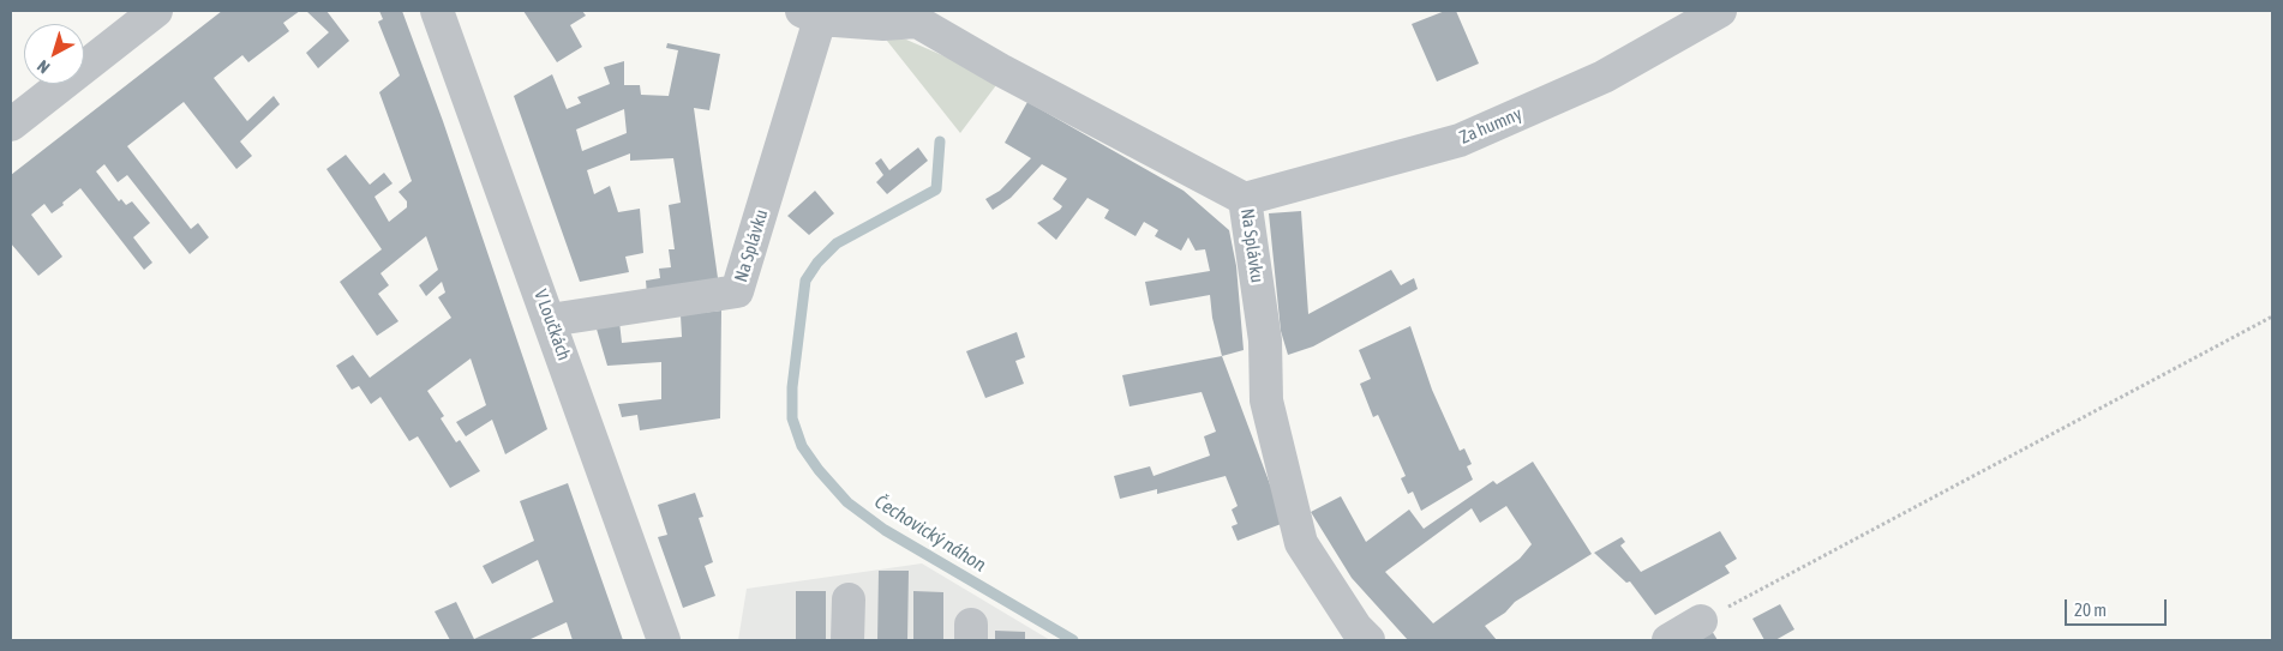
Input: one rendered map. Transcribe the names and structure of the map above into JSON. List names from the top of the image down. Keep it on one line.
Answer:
{"streets":{"street":["Za humny","Na Splávku","V Loučkách"]},"crossings":[["Za humny","Na Splávku"],["Na Splávku","V Loučkách"]],"water":["Čechovický náhon"],"scale_bar":"20 m","north":"bottom left"}
